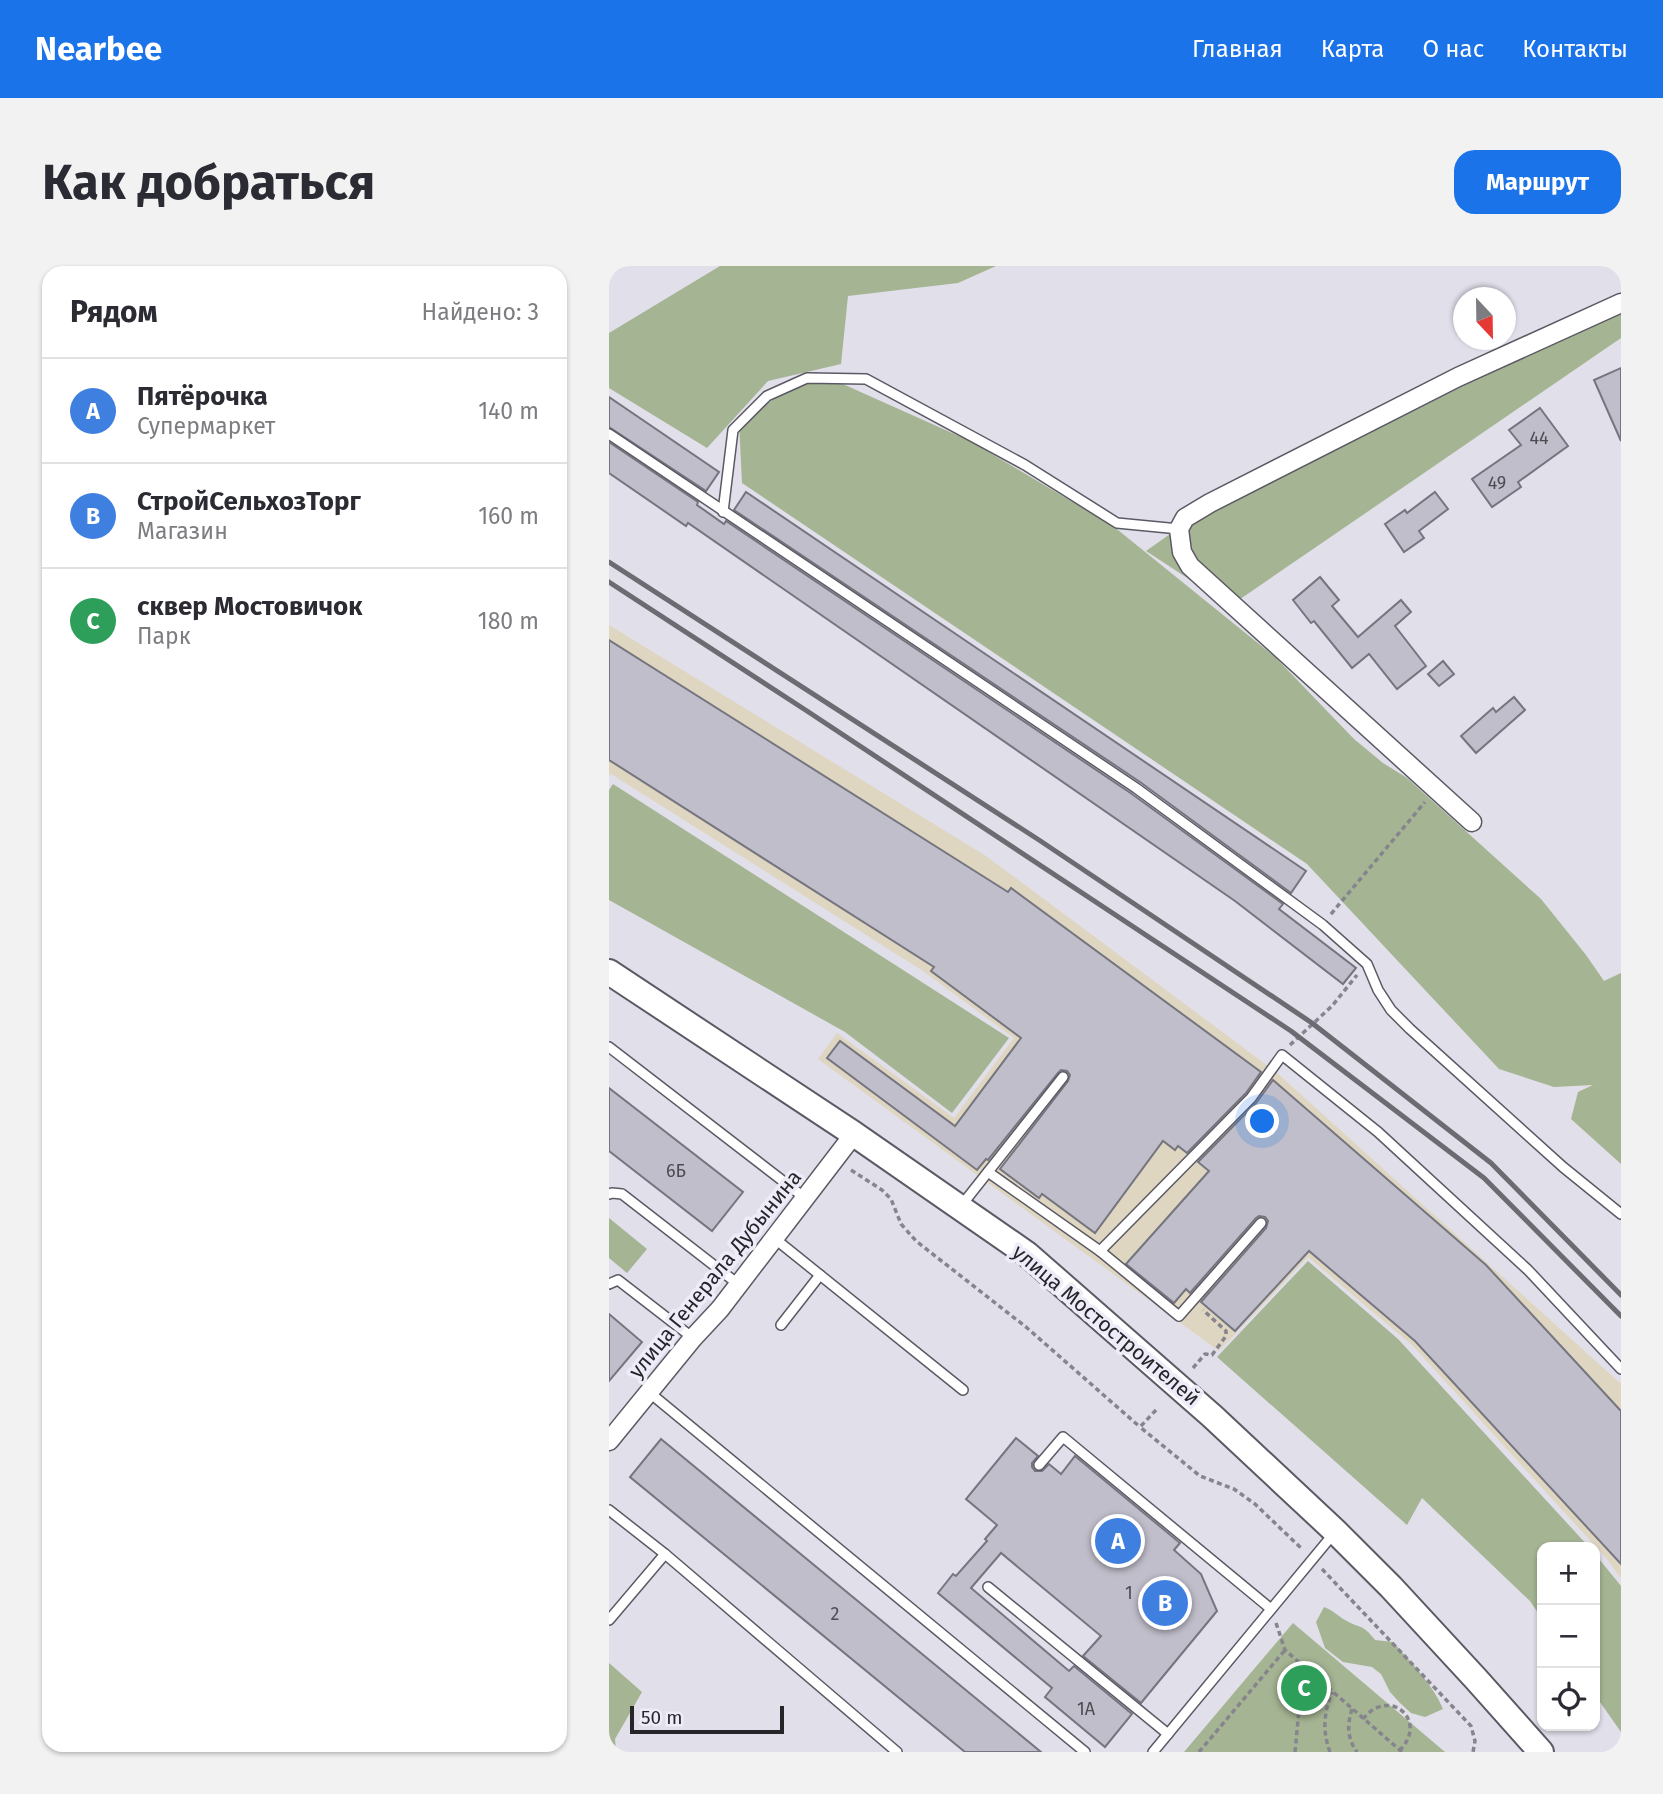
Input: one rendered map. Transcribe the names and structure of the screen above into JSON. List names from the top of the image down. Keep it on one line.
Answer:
{"streets":{"main road":["улица Мостостроителей"],"street":["улица Генерала Дубынина"]},"crossings":[["улица Генерала Дубынина","улица Мостостроителей"]],"house_numbers":["44","49","6Б","1","2","1А"],"scale_bar":"50 m","north":"bottom","page":{"header":"Nearbee","nav":["Главная","Карта","О нас","Контакты"],"buttons":"Маршрут","title":"Как добраться","heading":["Рядом","Найдено: 3"],"list":[{"mark":"A","name":"Пятёрочка","note":"Супермаркет","value":"140 m"},{"mark":"B","name":"СтройСельхозТорг","note":"Магазин","value":"160 m"},{"mark":"C","name":"сквер Мостовичок","note":"Парк","value":"180 m"}],"pins":["A","B","C"],"map_buttons":["+","−"],"scale":"50 m"}}
